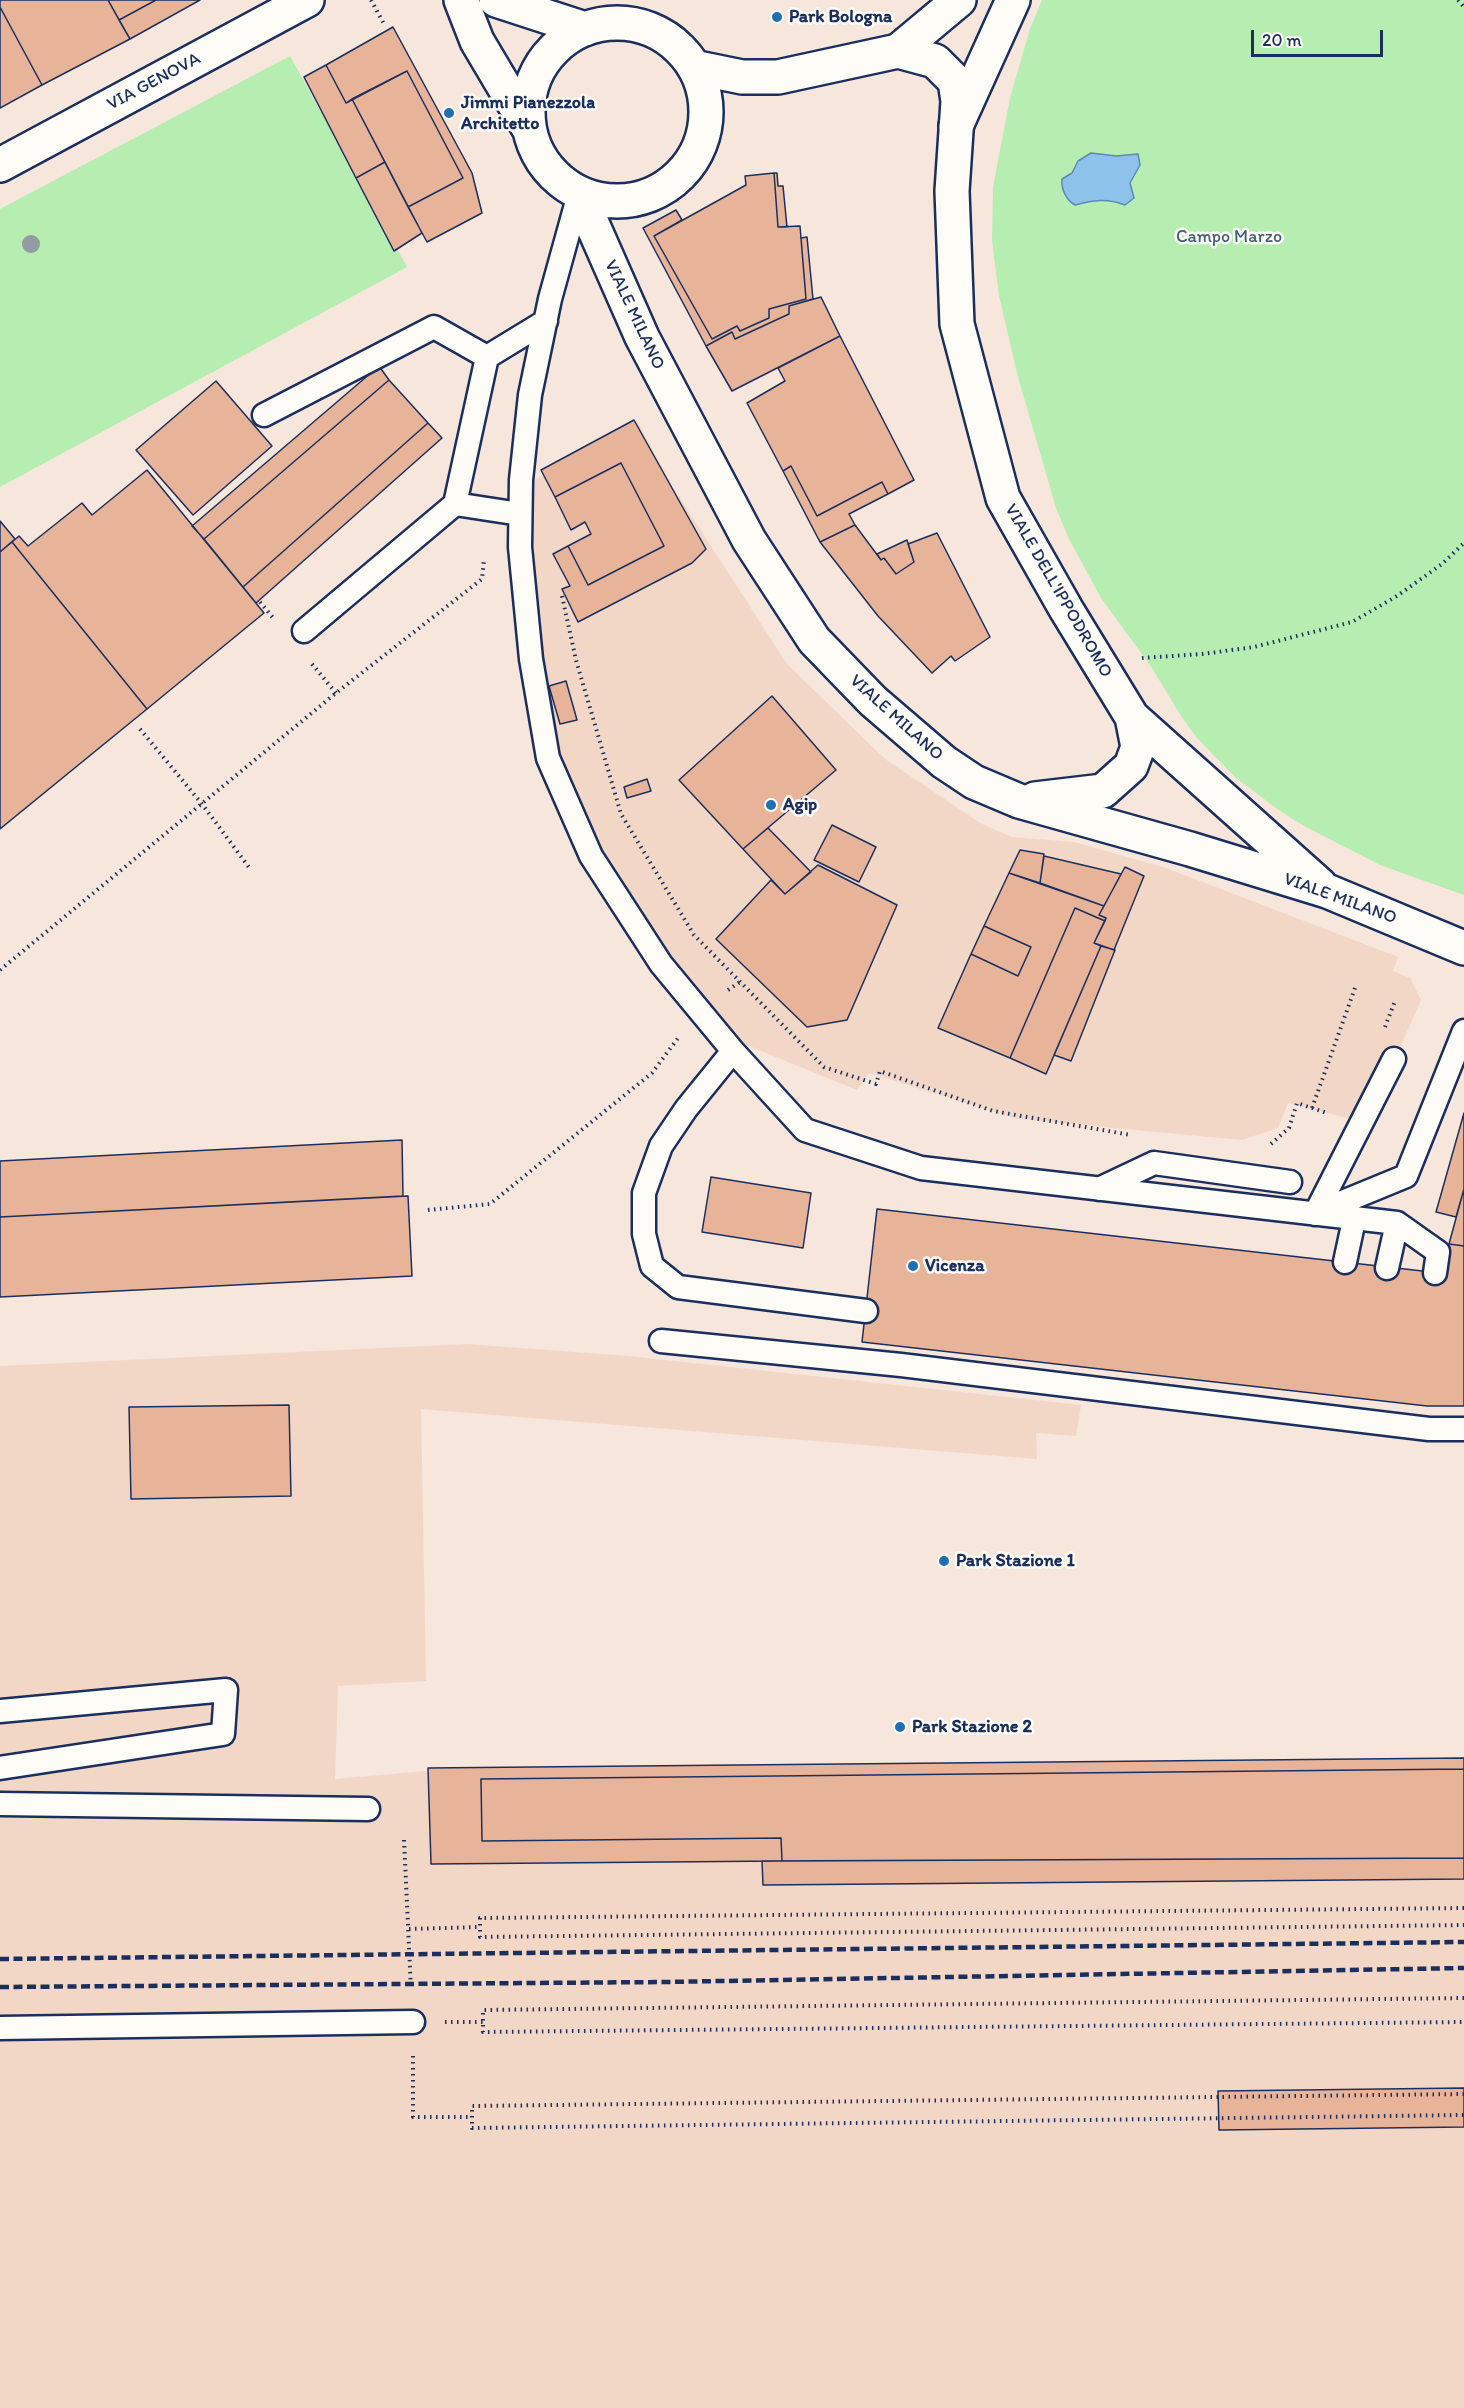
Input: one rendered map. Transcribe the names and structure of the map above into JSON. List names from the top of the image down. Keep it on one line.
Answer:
{"streets":{"main road":["VIA GENOVA","VIALE MILANO","VIALE DELL'IPPODROMO"]},"crossings":[["VIALE MILANO","VIALE DELL'IPPODROMO"]],"parks":["Campo Marzo"],"places":["Park Bologna","Jimmi Pianezzola Architetto","Agip","Vicenza","Park Stazione 1","Park Stazione 2"],"scale_bar":"20 m"}
